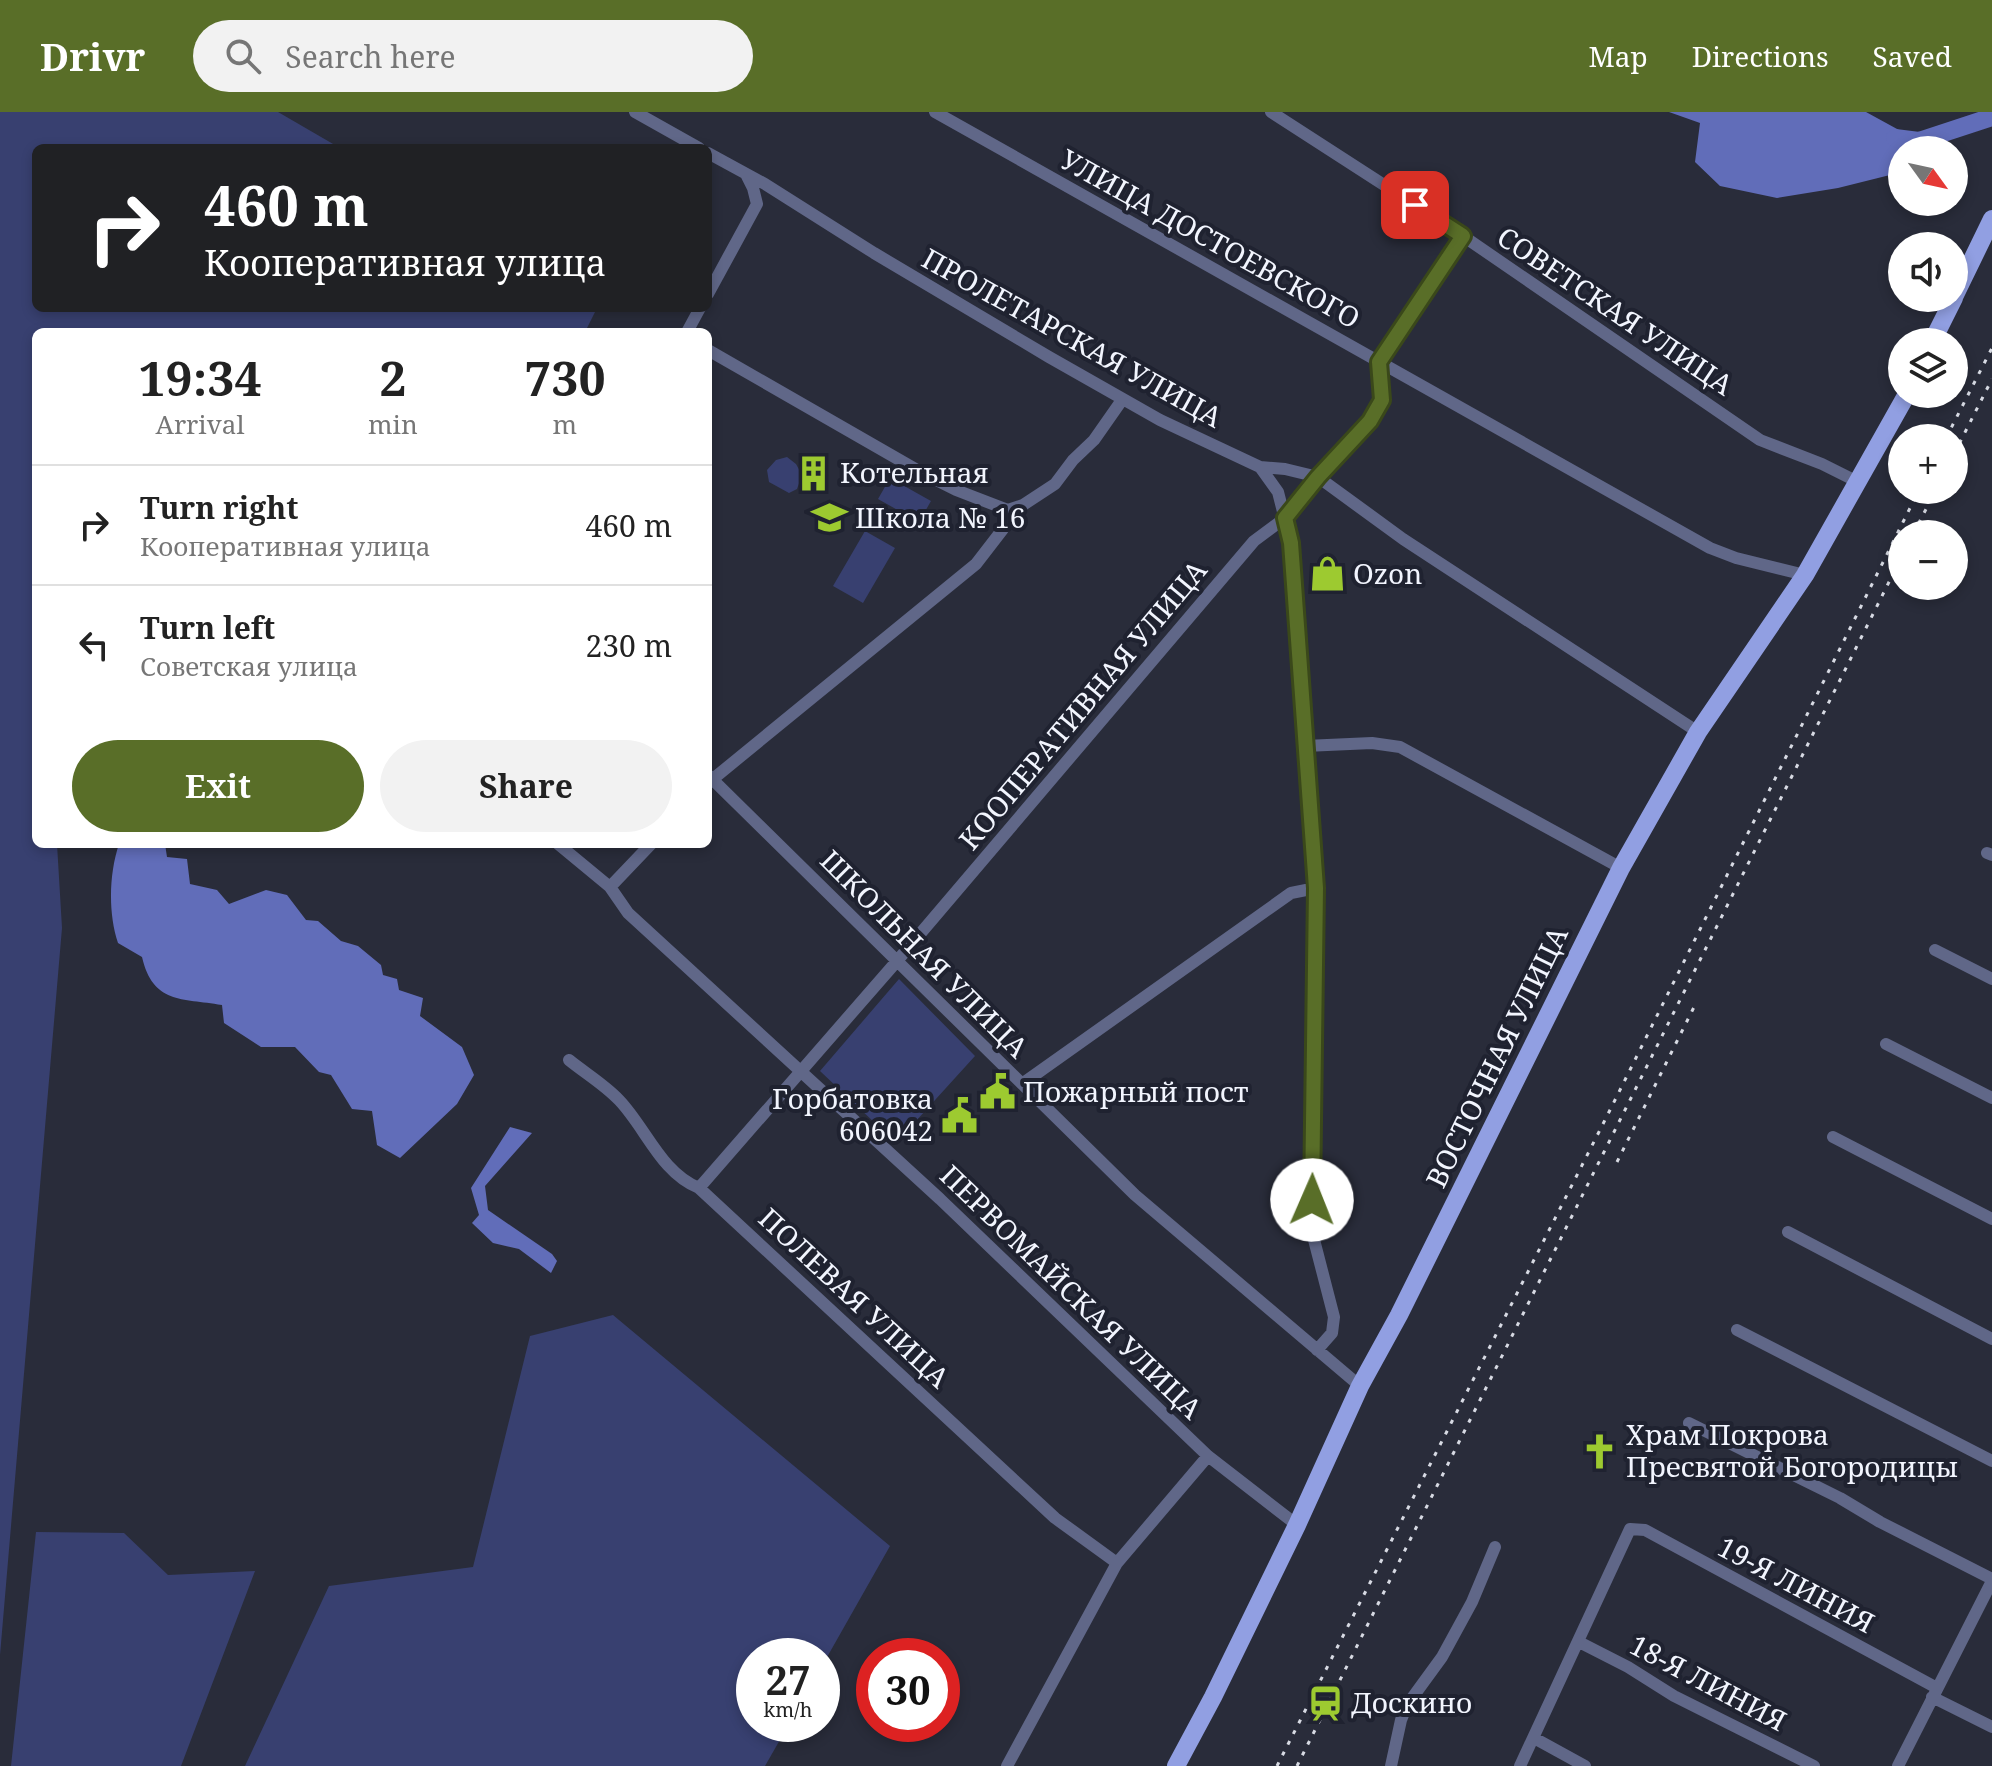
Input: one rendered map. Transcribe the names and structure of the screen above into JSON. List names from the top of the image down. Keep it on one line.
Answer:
{"streets":{"main road":["ВОСТОЧНАЯ УЛИЦА"],"street":["УЛИЦА ДОСТОЕВСКОГО","СОВЕТСКАЯ УЛИЦА","ПРОЛЕТАРСКАЯ УЛИЦА","КООПЕРАТИВНАЯ УЛИЦА","ШКОЛЬНАЯ УЛИЦА","ПЕРВОМАЙСКАЯ УЛИЦА","ПОЛЕВАЯ УЛИЦА","19-Я ЛИНИЯ","18-Я ЛИНИЯ"]},"crossings":[["УЛИЦА ДОСТОЕВСКОГО","КООПЕРАТИВНАЯ УЛИЦА"],["УЛИЦА ДОСТОЕВСКОГО","ВОСТОЧНАЯ УЛИЦА"],["СОВЕТСКАЯ УЛИЦА","ВОСТОЧНАЯ УЛИЦА"],["ПРОЛЕТАРСКАЯ УЛИЦА","КООПЕРАТИВНАЯ УЛИЦА"],["ПРОЛЕТАРСКАЯ УЛИЦА","ВОСТОЧНАЯ УЛИЦА"],["КООПЕРАТИВНАЯ УЛИЦА","ШКОЛЬНАЯ УЛИЦА"],["КООПЕРАТИВНАЯ УЛИЦА","ПЕРВОМАЙСКАЯ УЛИЦА"],["КООПЕРАТИВНАЯ УЛИЦА","ПОЛЕВАЯ УЛИЦА"],["ШКОЛЬНАЯ УЛИЦА","ВОСТОЧНАЯ УЛИЦА"],["ВОСТОЧНАЯ УЛИЦА","ПЕРВОМАЙСКАЯ УЛИЦА"],["19-Я ЛИНИЯ","18-Я ЛИНИЯ"]],"places":{"building":["Котельная"],"school or university":["Школа № 16"],"shop":["Ozon"],"public building":["Пожарный пост","Горбатовка 606042"],"church":["Храм Покрова Пресвятой Богородицы"],"station":["Доскино"]},"north":"bottom right","page":{"header":"Drivr","search":"Search here","nav":["Map","Directions","Saved"],"map_buttons":["+","−"],"turn":["460 m","Кооперативная улица"],"eta":["19:34","Arrival","2","min","730","m"],"list":[{"name":"Turn right","note":"Кооперативная улица","value":"460 m"},{"name":"Turn left","note":"Советская улица","value":"230 m"}],"buttons":["Exit","Share"],"speed":"27 km/h","limit":"30"}}
